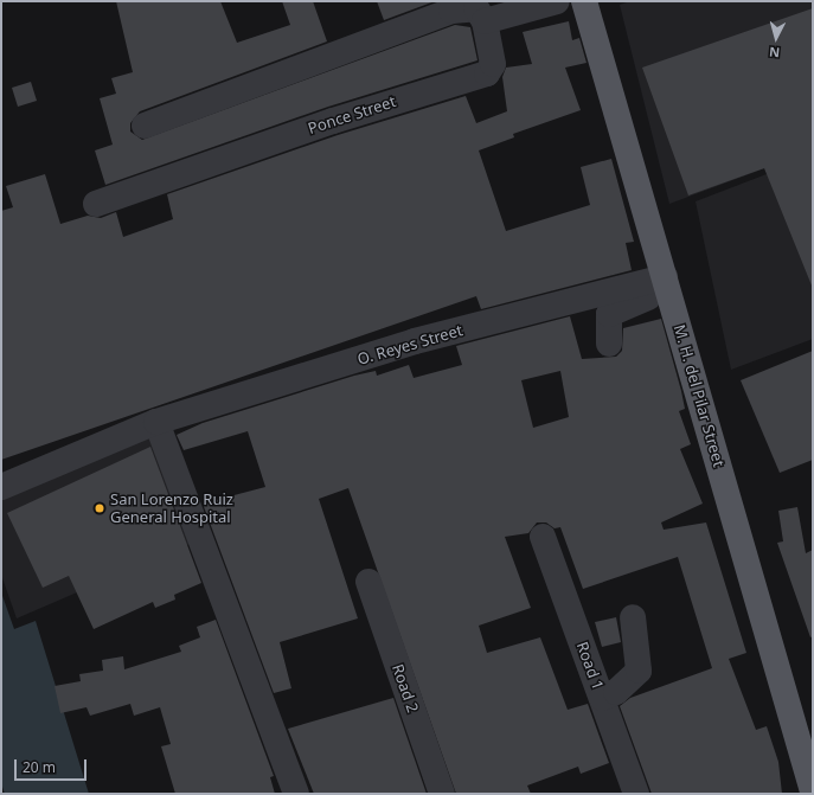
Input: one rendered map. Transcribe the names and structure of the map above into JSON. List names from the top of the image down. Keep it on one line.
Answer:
{"streets":{"main road":["M. H. del Pilar Street"],"street":["Ponce Street","O. Reyes Street","Road 1","Road 2"]},"crossings":[["O. Reyes Street","M. H. del Pilar Street"]],"places":["San Lorenzo Ruiz General Hospital"],"scale_bar":"20 m","north":"bottom"}
